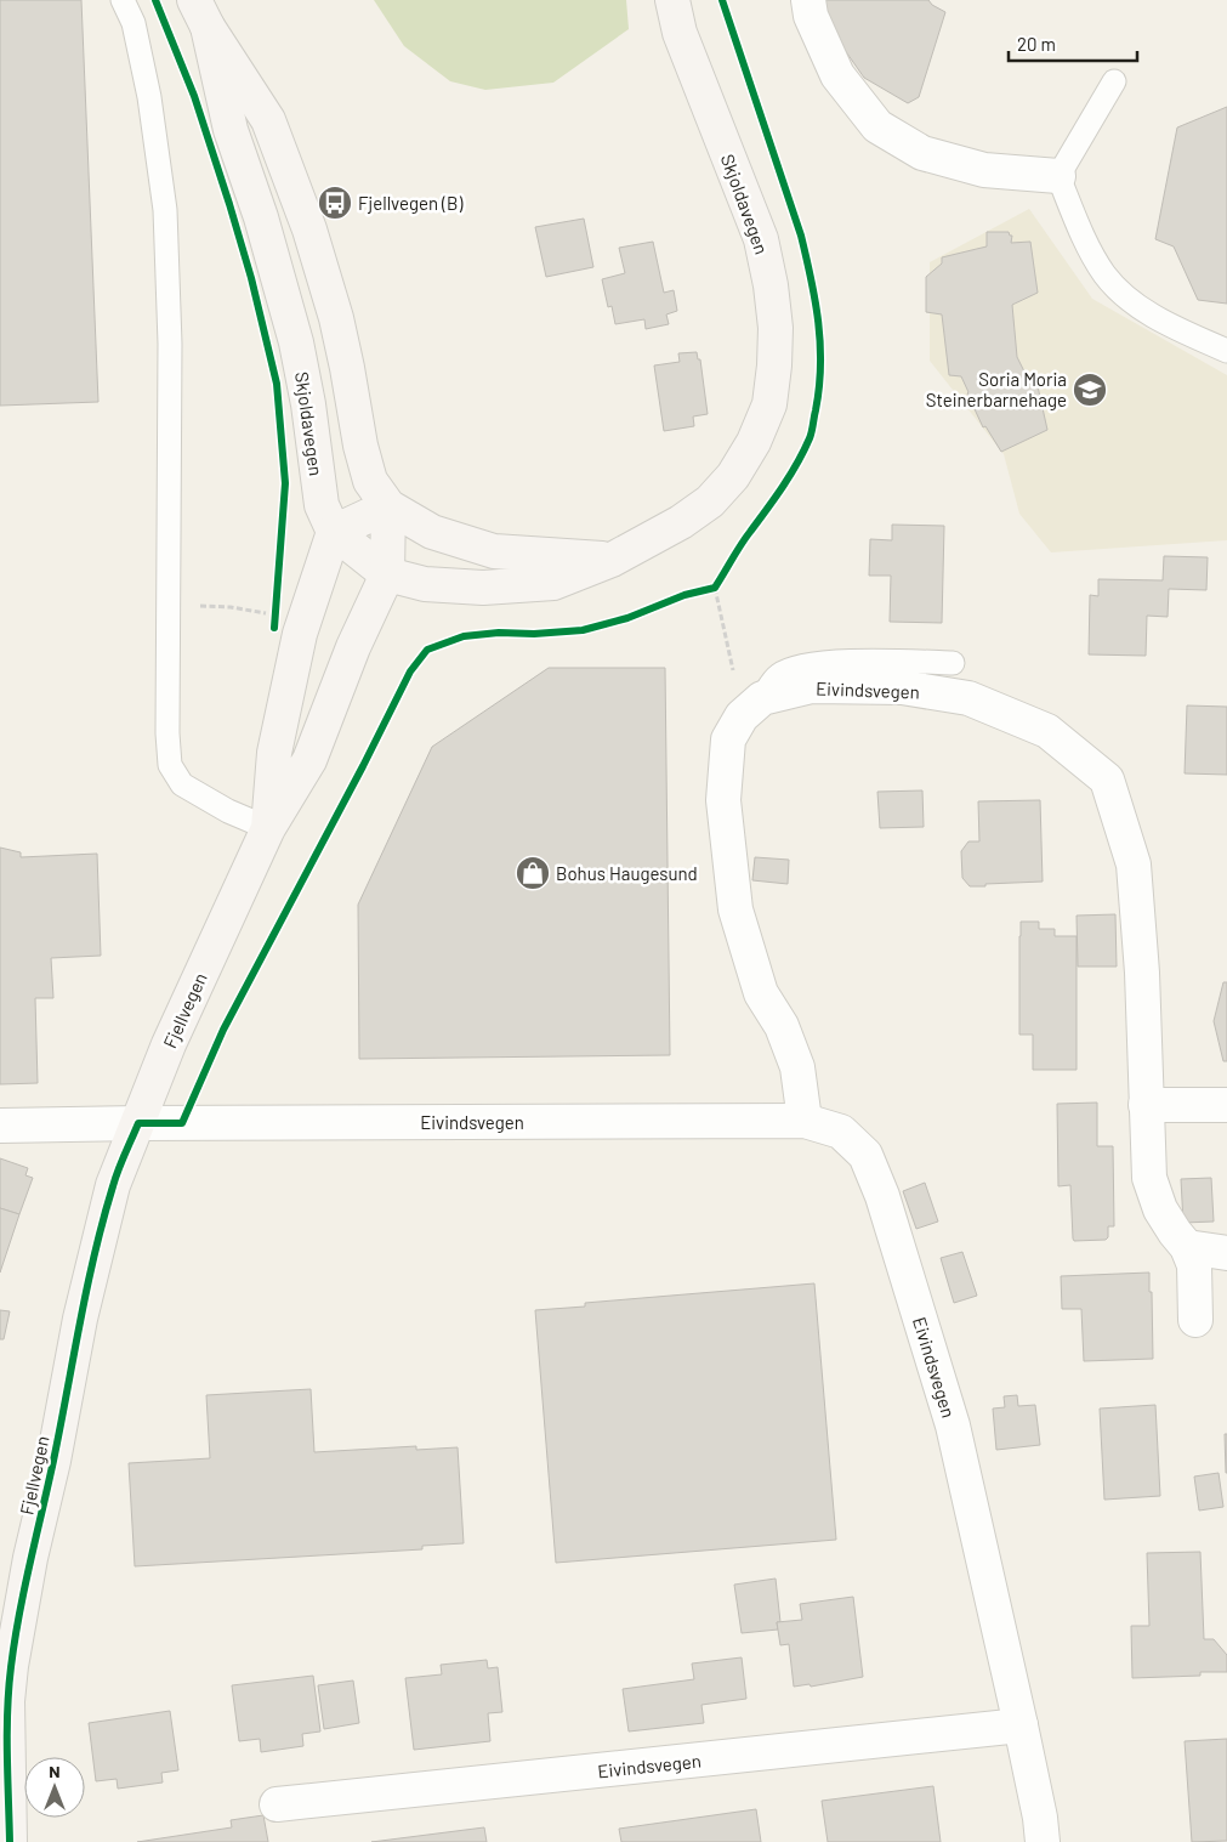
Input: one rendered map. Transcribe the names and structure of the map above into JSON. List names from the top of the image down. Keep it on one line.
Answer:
{"streets":{"main road":["Skjoldavegen","Fjellvegen"],"street":["Eivindsvegen"]},"crossings":[["Skjoldavegen","Fjellvegen"],["Eivindsvegen","Fjellvegen"]],"places":{"bus stop":["Fjellvegen (B)"],"school or university":["Soria Moria Steinerbarnehage"],"shop":["Bohus Haugesund"]},"scale_bar":"20 m","north":"top"}
